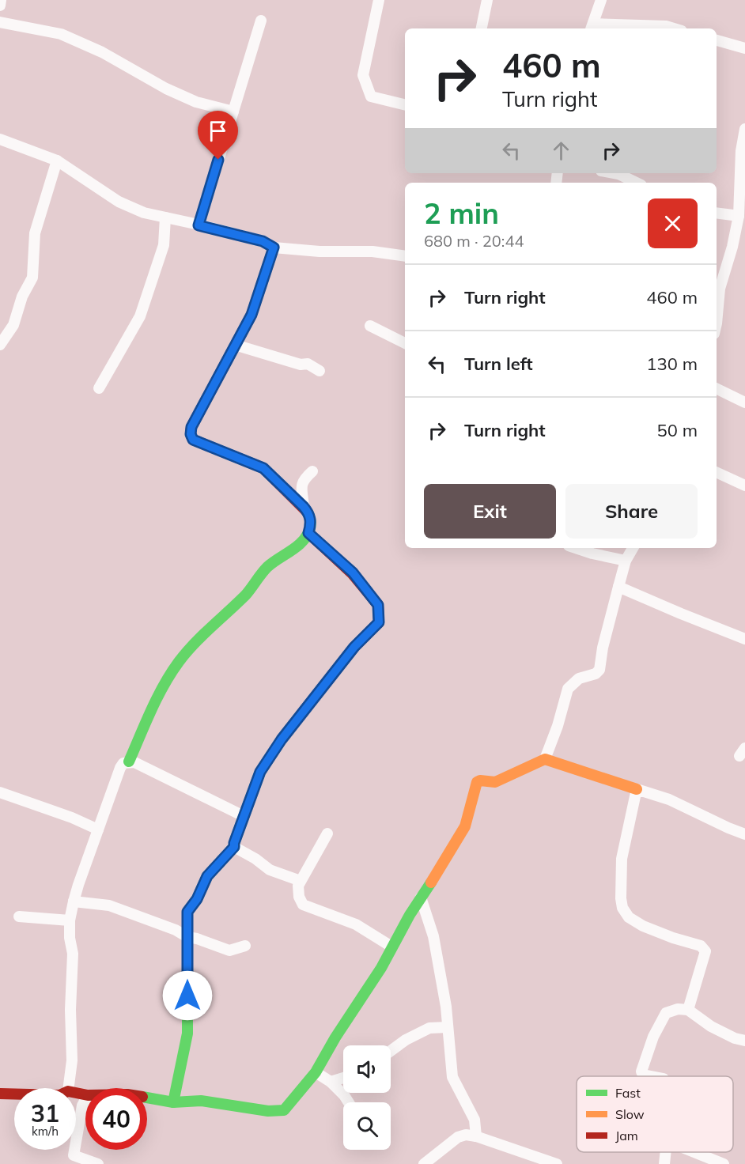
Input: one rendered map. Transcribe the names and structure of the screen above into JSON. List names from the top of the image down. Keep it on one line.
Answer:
{"legend":["Fast","Slow","Jam"],"page":{"turn":["460 m","Turn right"],"heading":["2 min","680 m · 20:44"],"list":[{"name":"Turn right","value":"460 m"},{"name":"Turn left","value":"130 m"},{"name":"Turn right","value":"50 m"}],"buttons":["Exit","Share"],"speed":"31 km/h","limit":"40"}}
